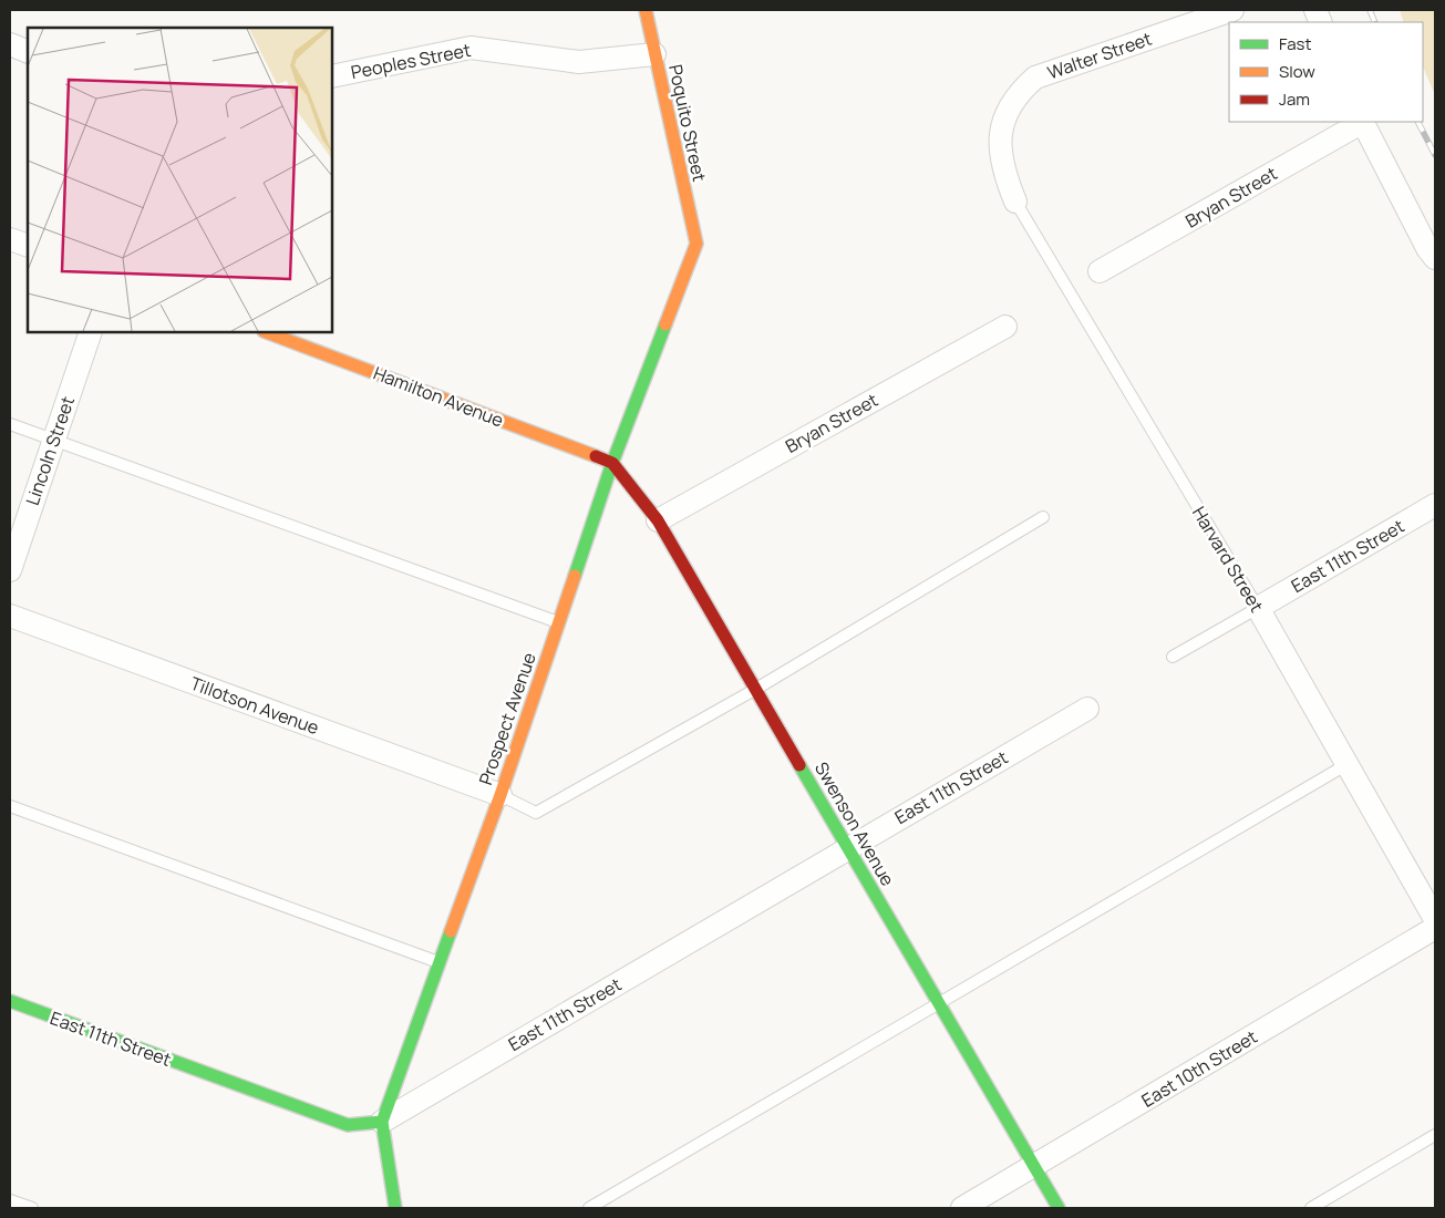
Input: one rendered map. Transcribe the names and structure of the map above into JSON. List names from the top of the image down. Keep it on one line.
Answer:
{"streets":{"street":["Walter Street","Peoples Street","Poquito Street","Bryan Street","Hamilton Avenue","Lincoln Street","East 11th Street","Harvard Street","Tillotson Avenue","Prospect Avenue","Swenson Avenue","East 10th Street"]},"crossings":[["Walter Street","Harvard Street"],["Peoples Street","Poquito Street"],["Poquito Street","Prospect Avenue"],["Bryan Street","Swenson Avenue"],["Hamilton Avenue","Prospect Avenue"],["Hamilton Avenue","Swenson Avenue"],["East 11th Street","Harvard Street"],["East 11th Street","Prospect Avenue"],["East 11th Street","Swenson Avenue"],["Tillotson Avenue","Prospect Avenue"],["Prospect Avenue","Swenson Avenue"],["Swenson Avenue","East 10th Street"]],"legend":["Fast","Slow","Jam"]}
